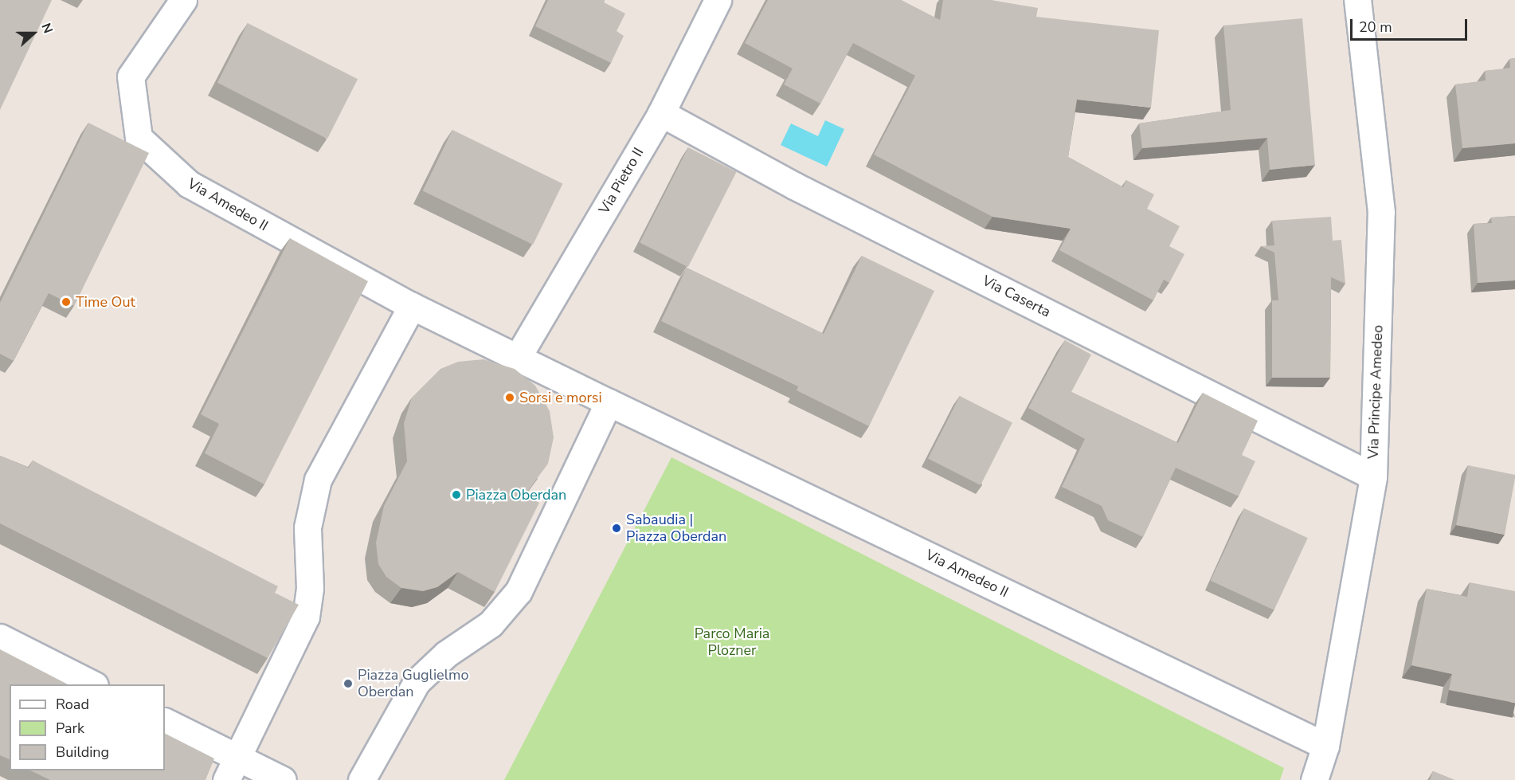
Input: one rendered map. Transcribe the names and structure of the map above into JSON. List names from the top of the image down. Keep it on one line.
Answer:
{"streets":{"street":["Via Pietro II","Via Amedeo II","Via Caserta","Via Principe Amedeo"]},"crossings":[["Via Pietro II","Via Caserta"],["Via Amedeo II","Via Principe Amedeo"],["Via Caserta","Via Principe Amedeo"]],"parks":["Parco Maria Plozner"],"places":["Time Out","Sorsi e morsi","Piazza Oberdan","Sabaudia | Piazza Oberdan","Piazza Guglielmo Oberdan"],"legend":["Road","Park","Building"],"scale_bar":"20 m","north":"right"}
